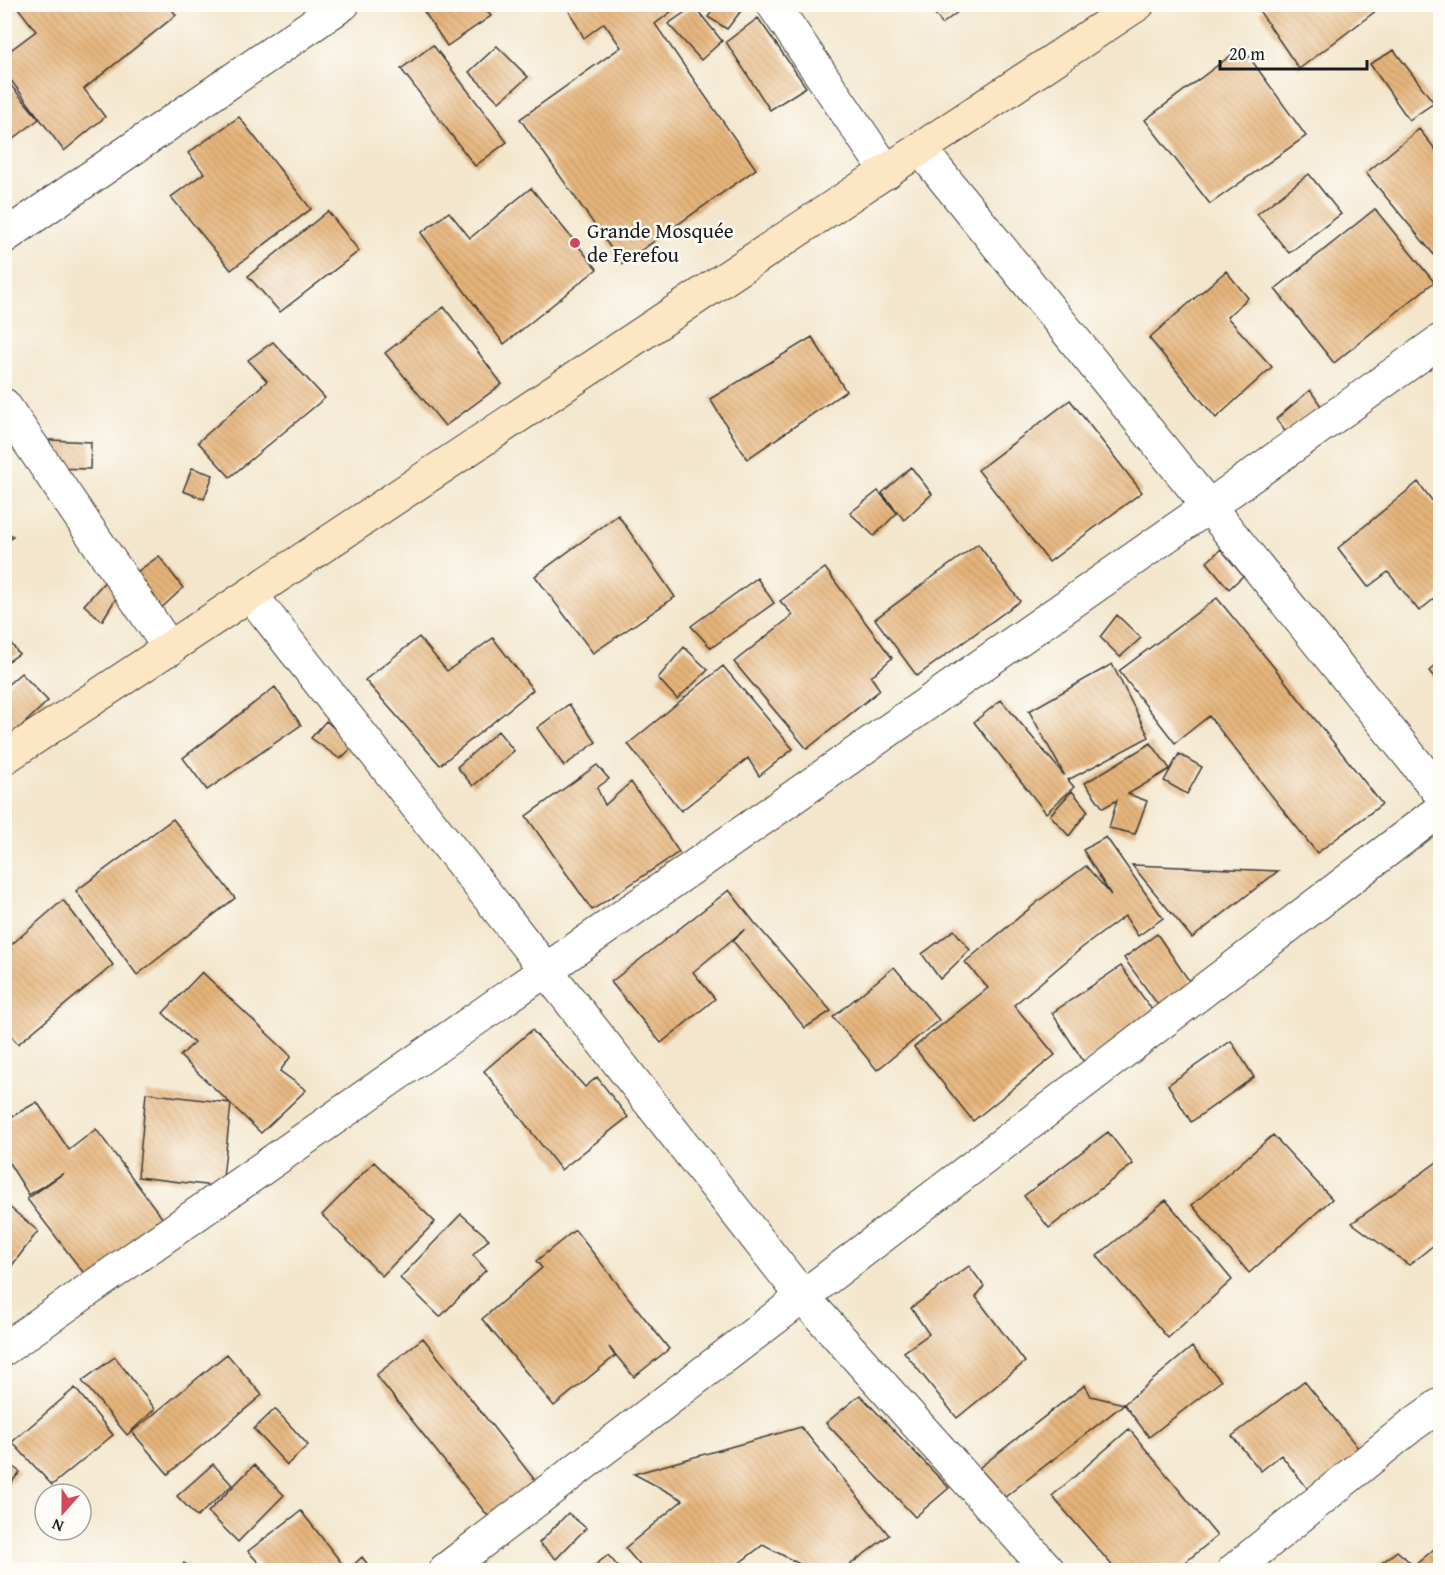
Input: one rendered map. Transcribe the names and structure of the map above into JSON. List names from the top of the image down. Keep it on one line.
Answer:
{"places":["Grande Mosquée de Ferefou"],"scale_bar":"20 m","north":"bottom"}
